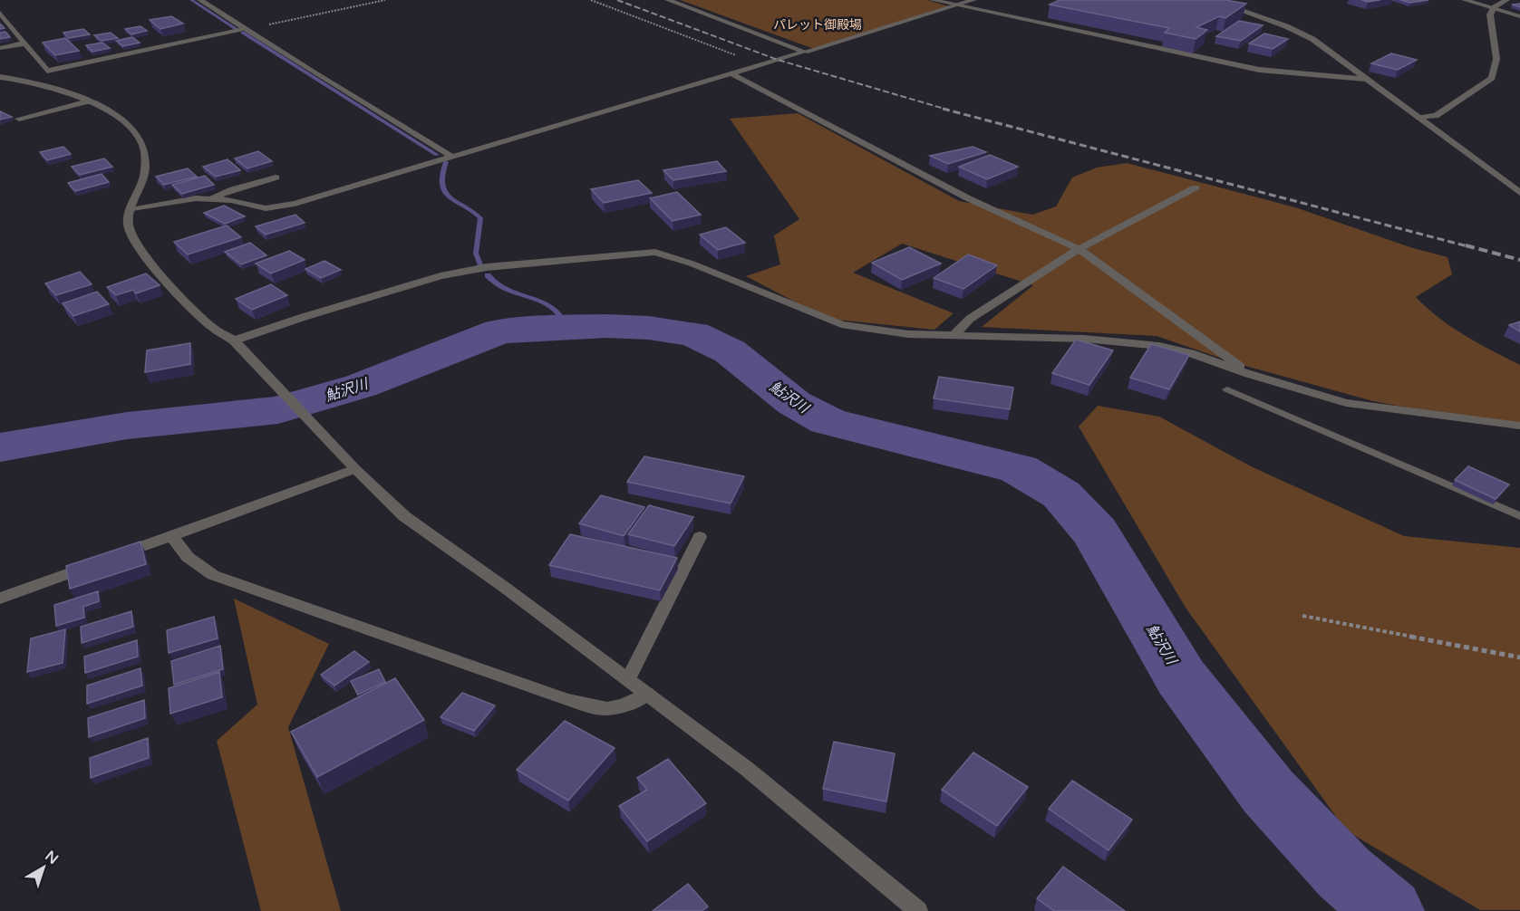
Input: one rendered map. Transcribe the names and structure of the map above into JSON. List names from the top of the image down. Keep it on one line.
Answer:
{"water":["鮎沢川"],"parks":["パレット御殿場"],"north":"top right"}
